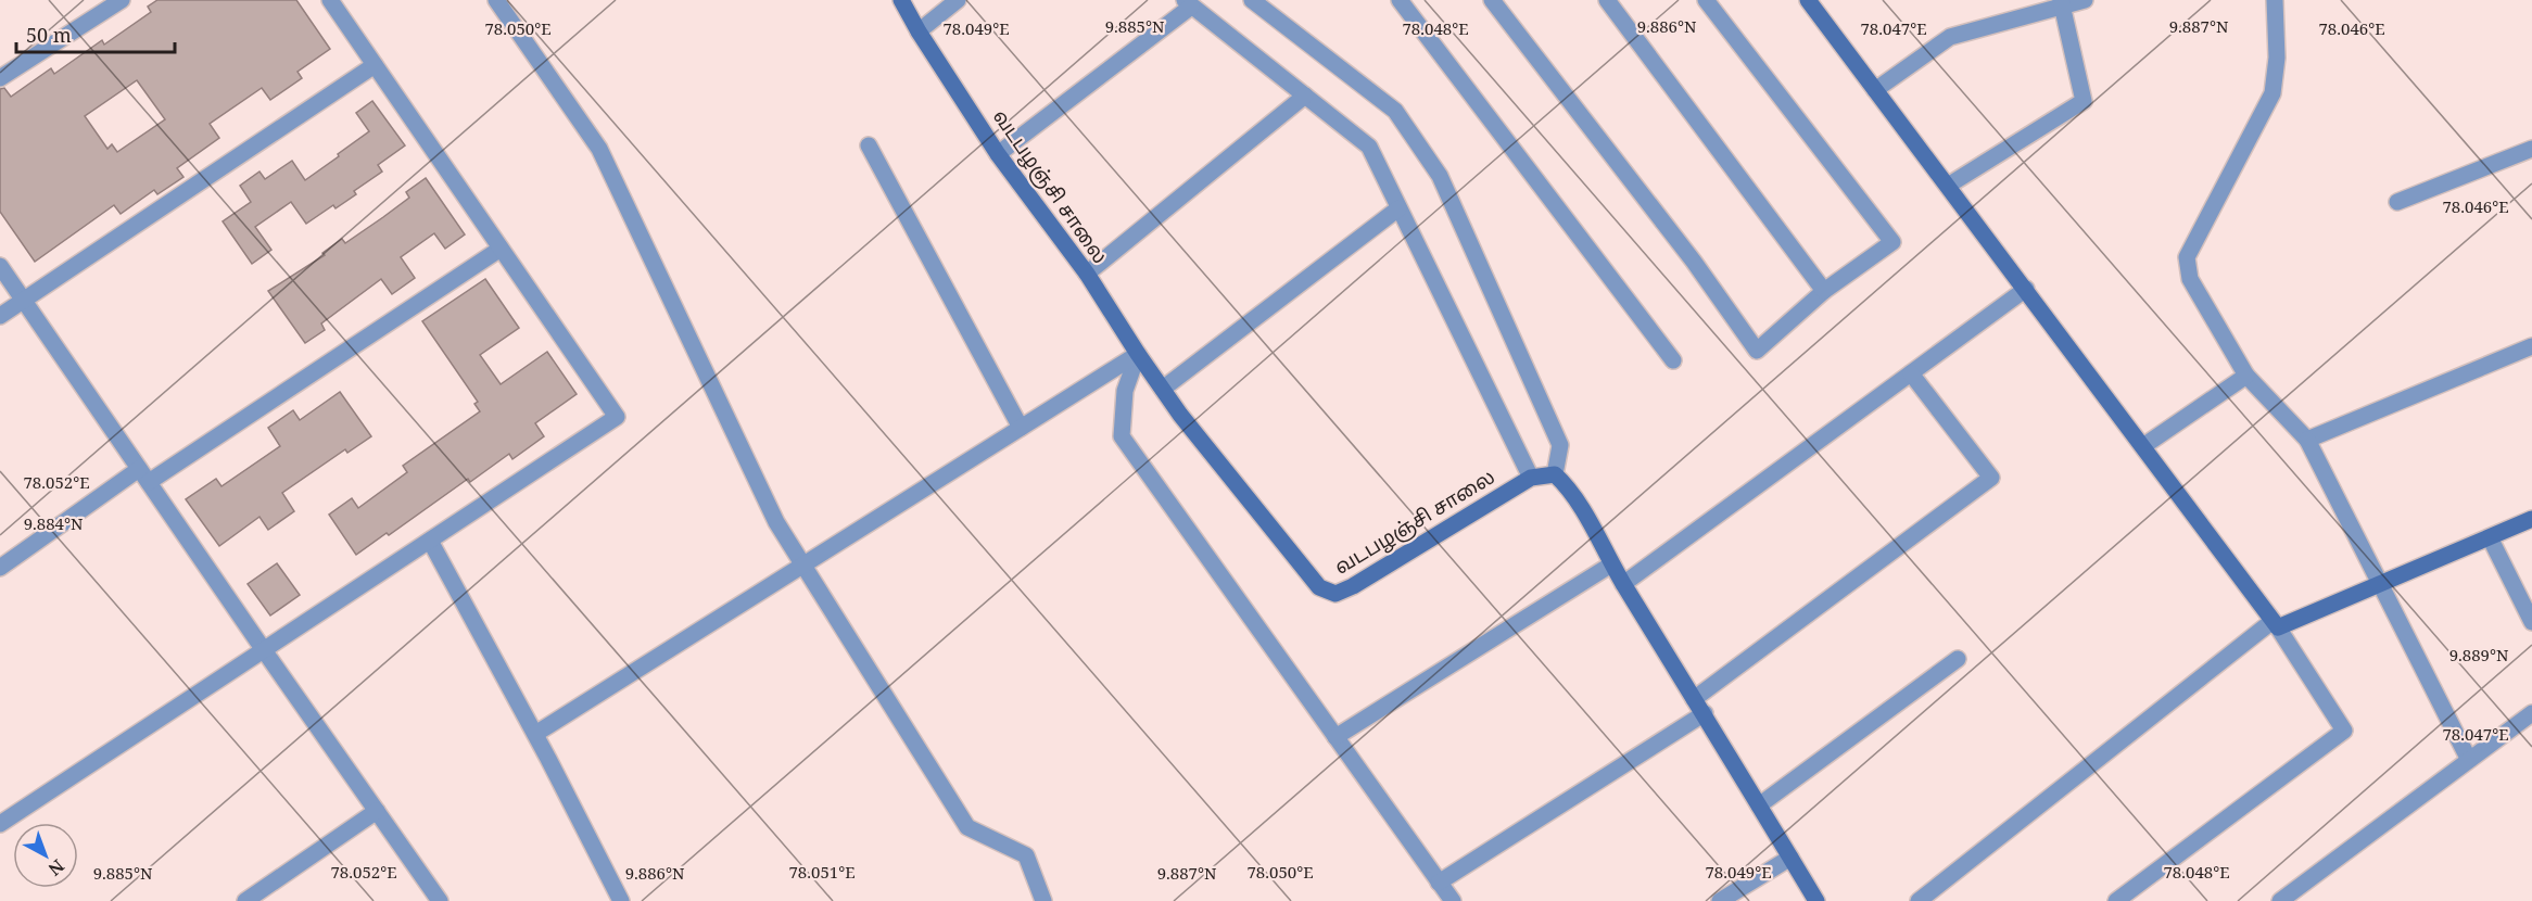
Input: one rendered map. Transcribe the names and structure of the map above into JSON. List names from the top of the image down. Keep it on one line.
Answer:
{"streets":{"street":["வடபழஞ்சி சாலை"]},"scale_bar":"50 m","north":"bottom right","coordinates":["9.885°N","9.886°N","9.887°N","78.046°E","78.050°E","78.049°E","78.047°E","78.048°E","78.052°E","9.884°N","9.889°N","78.051°E"]}
